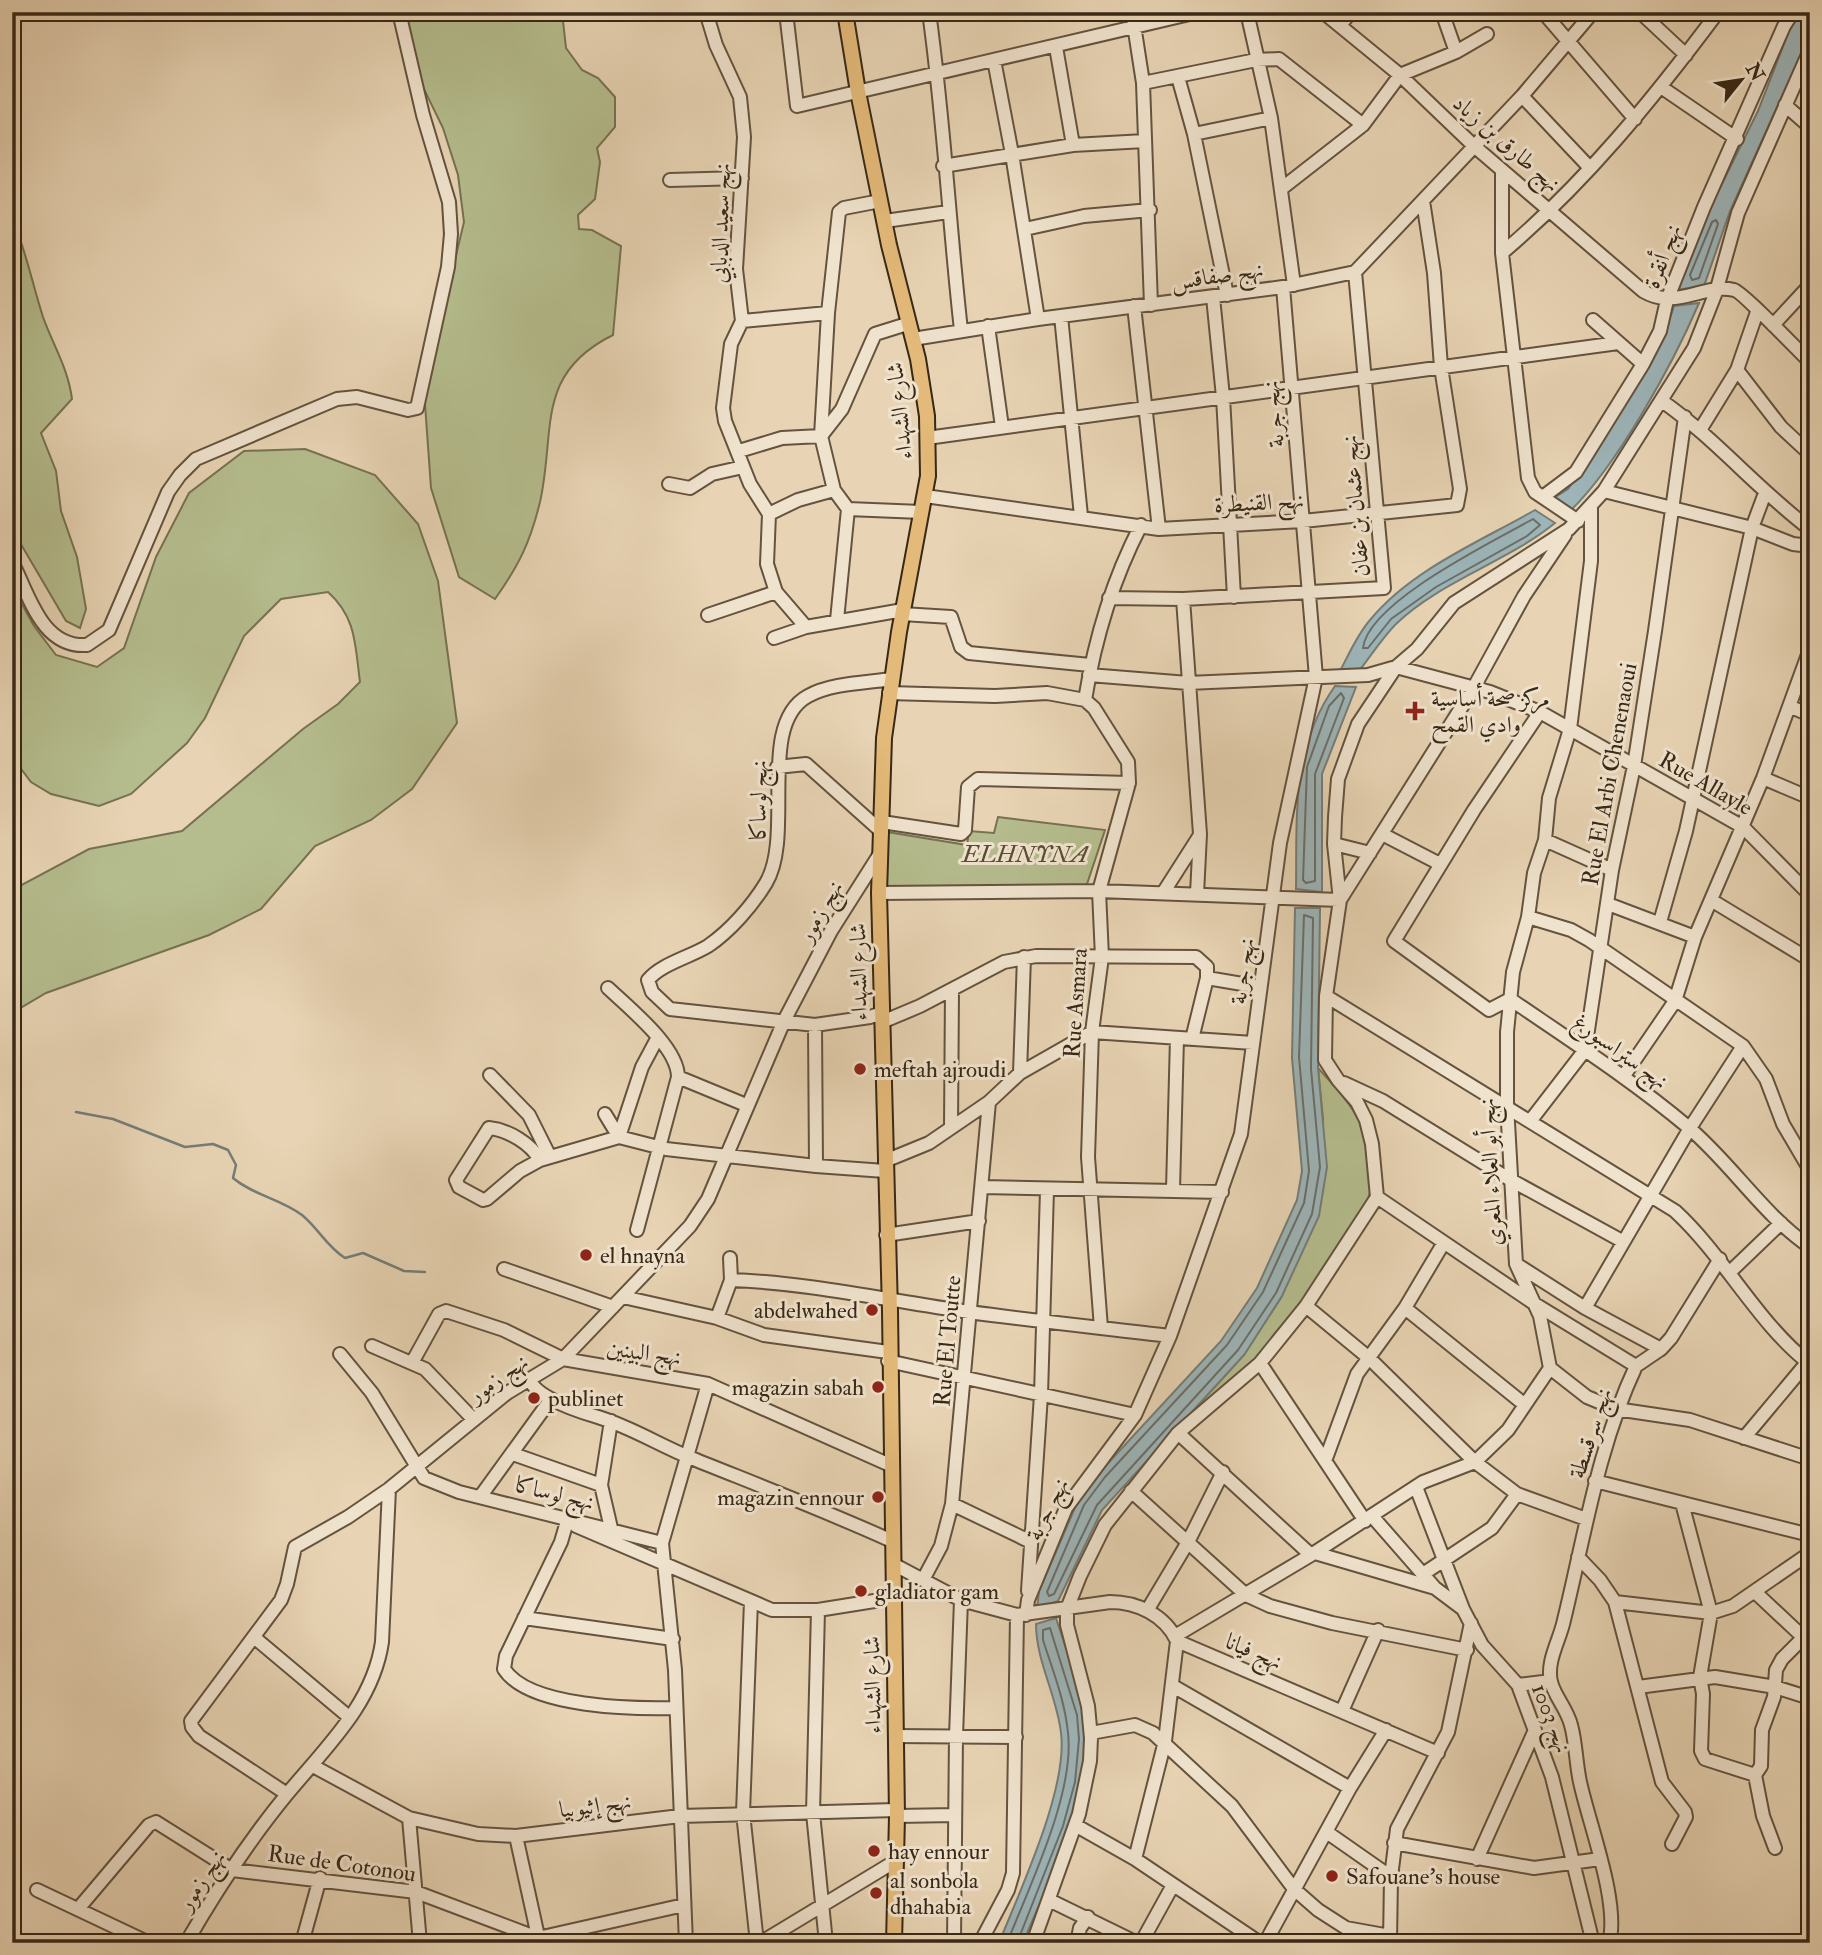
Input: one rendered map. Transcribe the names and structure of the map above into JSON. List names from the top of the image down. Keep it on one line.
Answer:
{"streets":{"main road":["شارع الشهداء"],"street":["نهج طارق بن زياد","نهج سعيد الدبابي","نهج أنقرة","نهج صفاقس","نهج جربة","نهح القنيطرة","نهج عثمان بن عفان","Rue El Arbi Chenenaoui","Rue Allayle","نهج لوساكا","نهج زمور","Rue Asmara","نهج ستراسبورغ","نهج أبو العلاء المعري","Rue El Toutte","نهج البينين","نهج سرقسطة","نهج فيانا","نهج 1003","نهج إثيوبيا","Rue de Cotonou"]},"crossings":[["نهج طارق بن زياد","نهج أنقرة"],["نهج صفاقس","شارع الشهداء"],["نهج صفاقس","نهج جربة"],["نهج صفاقس","نهج عثمان بن عفان"],["شارع الشهداء","نهح القنيطرة"],["شارع الشهداء","نهج لوساكا"],["شارع الشهداء","نهج زمور"],["شارع الشهداء","نهج البينين"],["شارع الشهداء","نهج إثيوبيا"],["نهج جربة","نهح القنيطرة"],["نهج جربة","نهج عثمان بن عفان"],["نهح القنيطرة","نهج عثمان بن عفان"],["Rue El Arbi Chenenaoui","Rue Allayle"],["Rue El Arbi Chenenaoui","نهج ستراسبورغ"],["Rue Allayle","نهج أبو العلاء المعري"],["نهج لوساكا","نهج زمور"],["نهج لوساكا","Rue Asmara"],["نهج زمور","نهج البينين"],["نهج زمور","نهج إثيوبيا"],["نهج زمور","Rue de Cotonou"],["نهج ستراسبورغ","نهج أبو العلاء المعري"],["نهج أبو العلاء المعري","نهج سرقسطة"]],"parks":["ELHNYNA"],"places":{"health":["مركز صحة أساسية وادي القمح"],"other":["meftah ajroudi","el hnayna","abdelwahed","magazin sabah","publinet","magazin ennour","gladiator gam","hay ennour","Safouane's house","al sonbola dhahabia"]},"north":"top right"}
